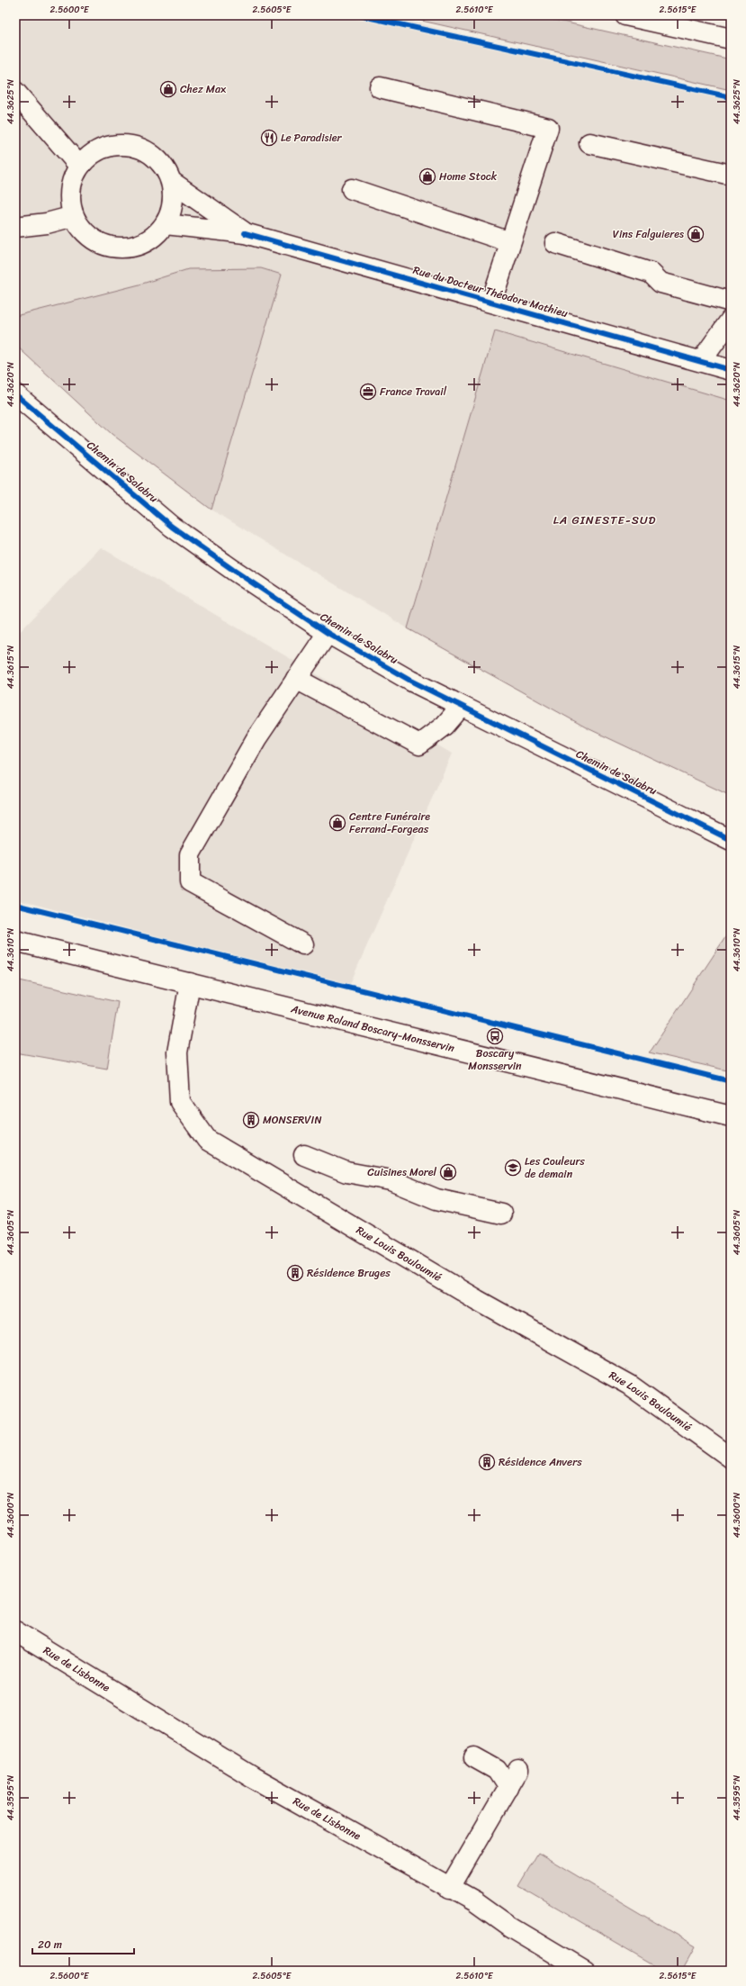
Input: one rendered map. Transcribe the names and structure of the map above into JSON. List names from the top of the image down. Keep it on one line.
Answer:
{"streets":{"street":["Rue du Docteur Théodore Mathieu","Chemin de Salabru","Avenue Roland Boscary-Monsservin","Rue Louis Bouloumié","Rue de Lisbonne"]},"crossings":[["Avenue Roland Boscary-Monsservin","Rue Louis Bouloumié"]],"districts":["LA GINESTE-SUD"],"places":{"shop":["Chez Max","Home Stock","Vins Falguieres","Centre Funéraire Ferrand-Forgeas","Cuisines Morel"],"restaurant":["Le Paradisier"],"office":["France Travail"],"bus stop":["Boscary Monsservin"],"building":["MONSERVIN","Résidence Bruges","Résidence Anvers"],"school or university":["Les Couleurs de demain"]},"scale_bar":"20 m","coordinates":["2.5600°E","2.5605°E","2.5610°E","2.5615°E","44.3625°N","44.3620°N","44.3615°N","44.3610°N","44.3605°N","44.3600°N","44.3595°N"]}
